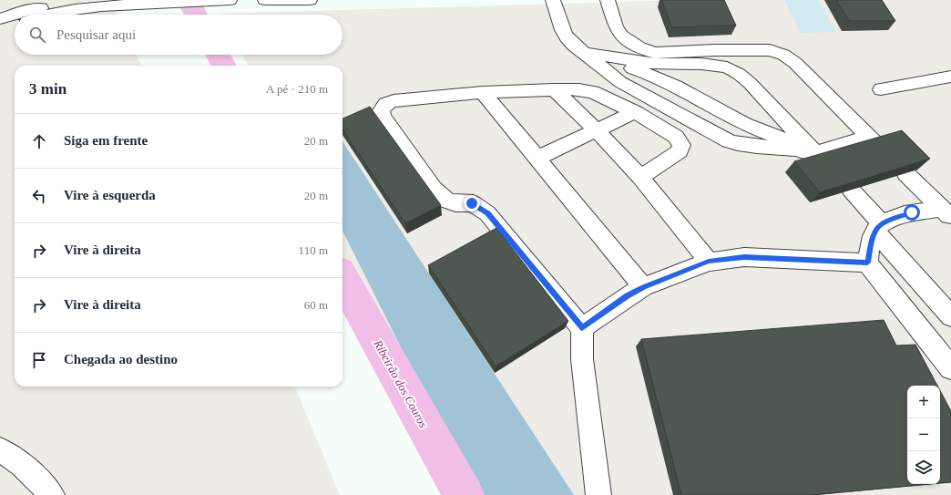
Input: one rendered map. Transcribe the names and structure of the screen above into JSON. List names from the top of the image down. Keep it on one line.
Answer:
{"water":["Ribeirão dos Couros"],"page":{"search":"Pesquisar aqui","heading":["3 min","A pé · 210 m"],"list":[["Siga em frente","20 m"],["Vire à esquerda","20 m"],["Vire à direita","110 m"],["Vire à direita","60 m"],"Chegada ao destino"],"map_buttons":["+","−"]}}
